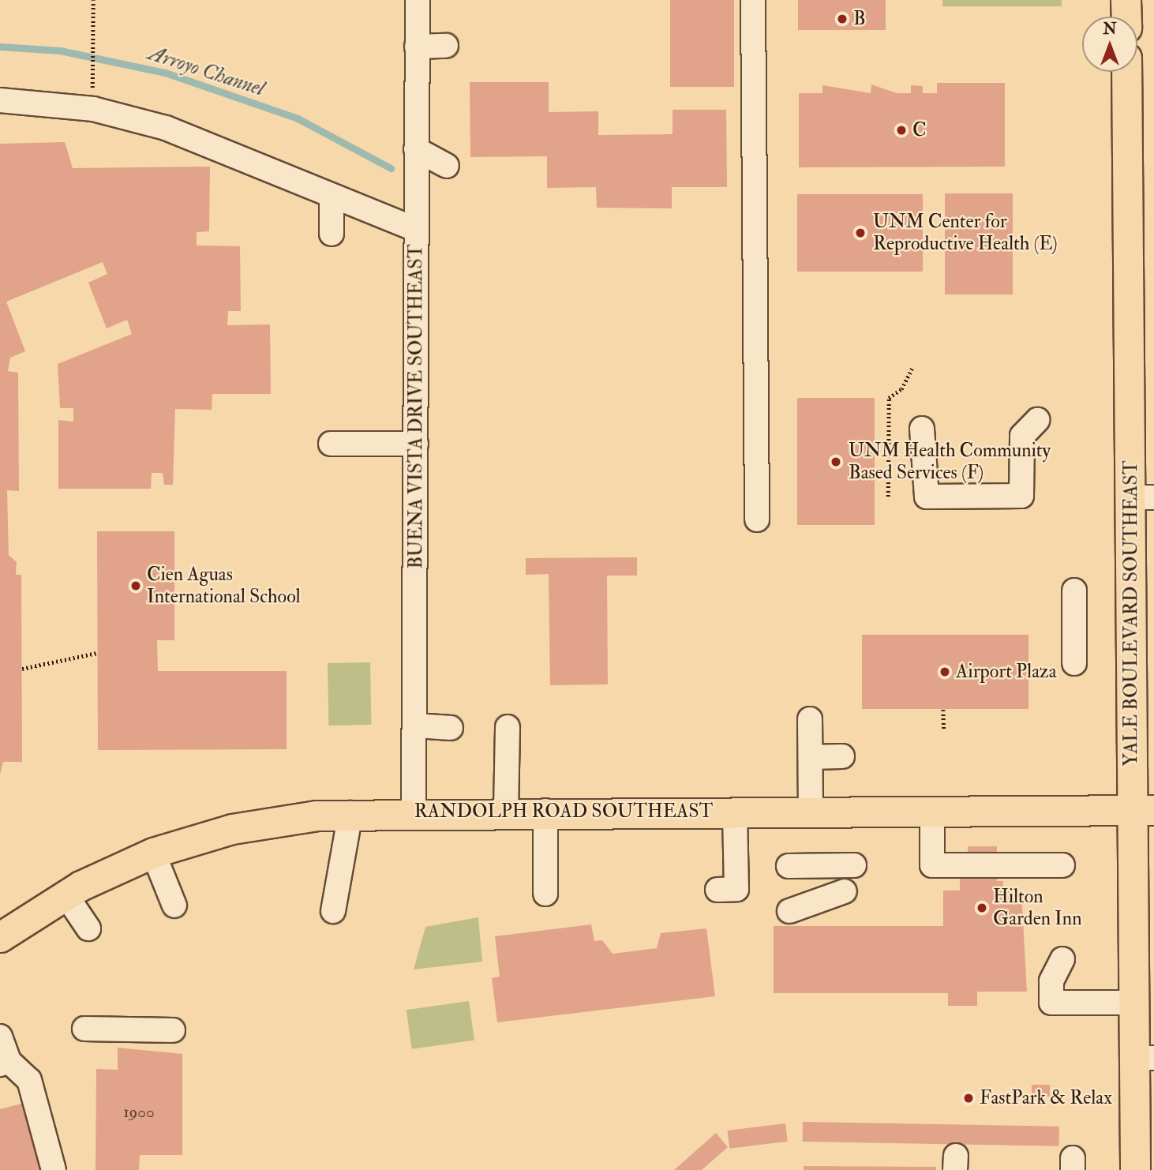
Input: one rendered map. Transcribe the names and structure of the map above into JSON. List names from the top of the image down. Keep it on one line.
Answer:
{"streets":{"main road":["YALE BOULEVARD SOUTHEAST","RANDOLPH ROAD SOUTHEAST"],"street":["BUENA VISTA DRIVE SOUTHEAST"]},"crossings":[["BUENA VISTA DRIVE SOUTHEAST","RANDOLPH ROAD SOUTHEAST"],["YALE BOULEVARD SOUTHEAST","RANDOLPH ROAD SOUTHEAST"]],"water":["Arroyo Channel"],"places":["B","C","UNM Center for Reproductive Health (E)","UNM Health Community Based Services (F)","Cien Aguas International School","Airport Plaza","Hilton Garden Inn","FastPark & Relax"],"house_numbers":["1900"],"north":"top"}
